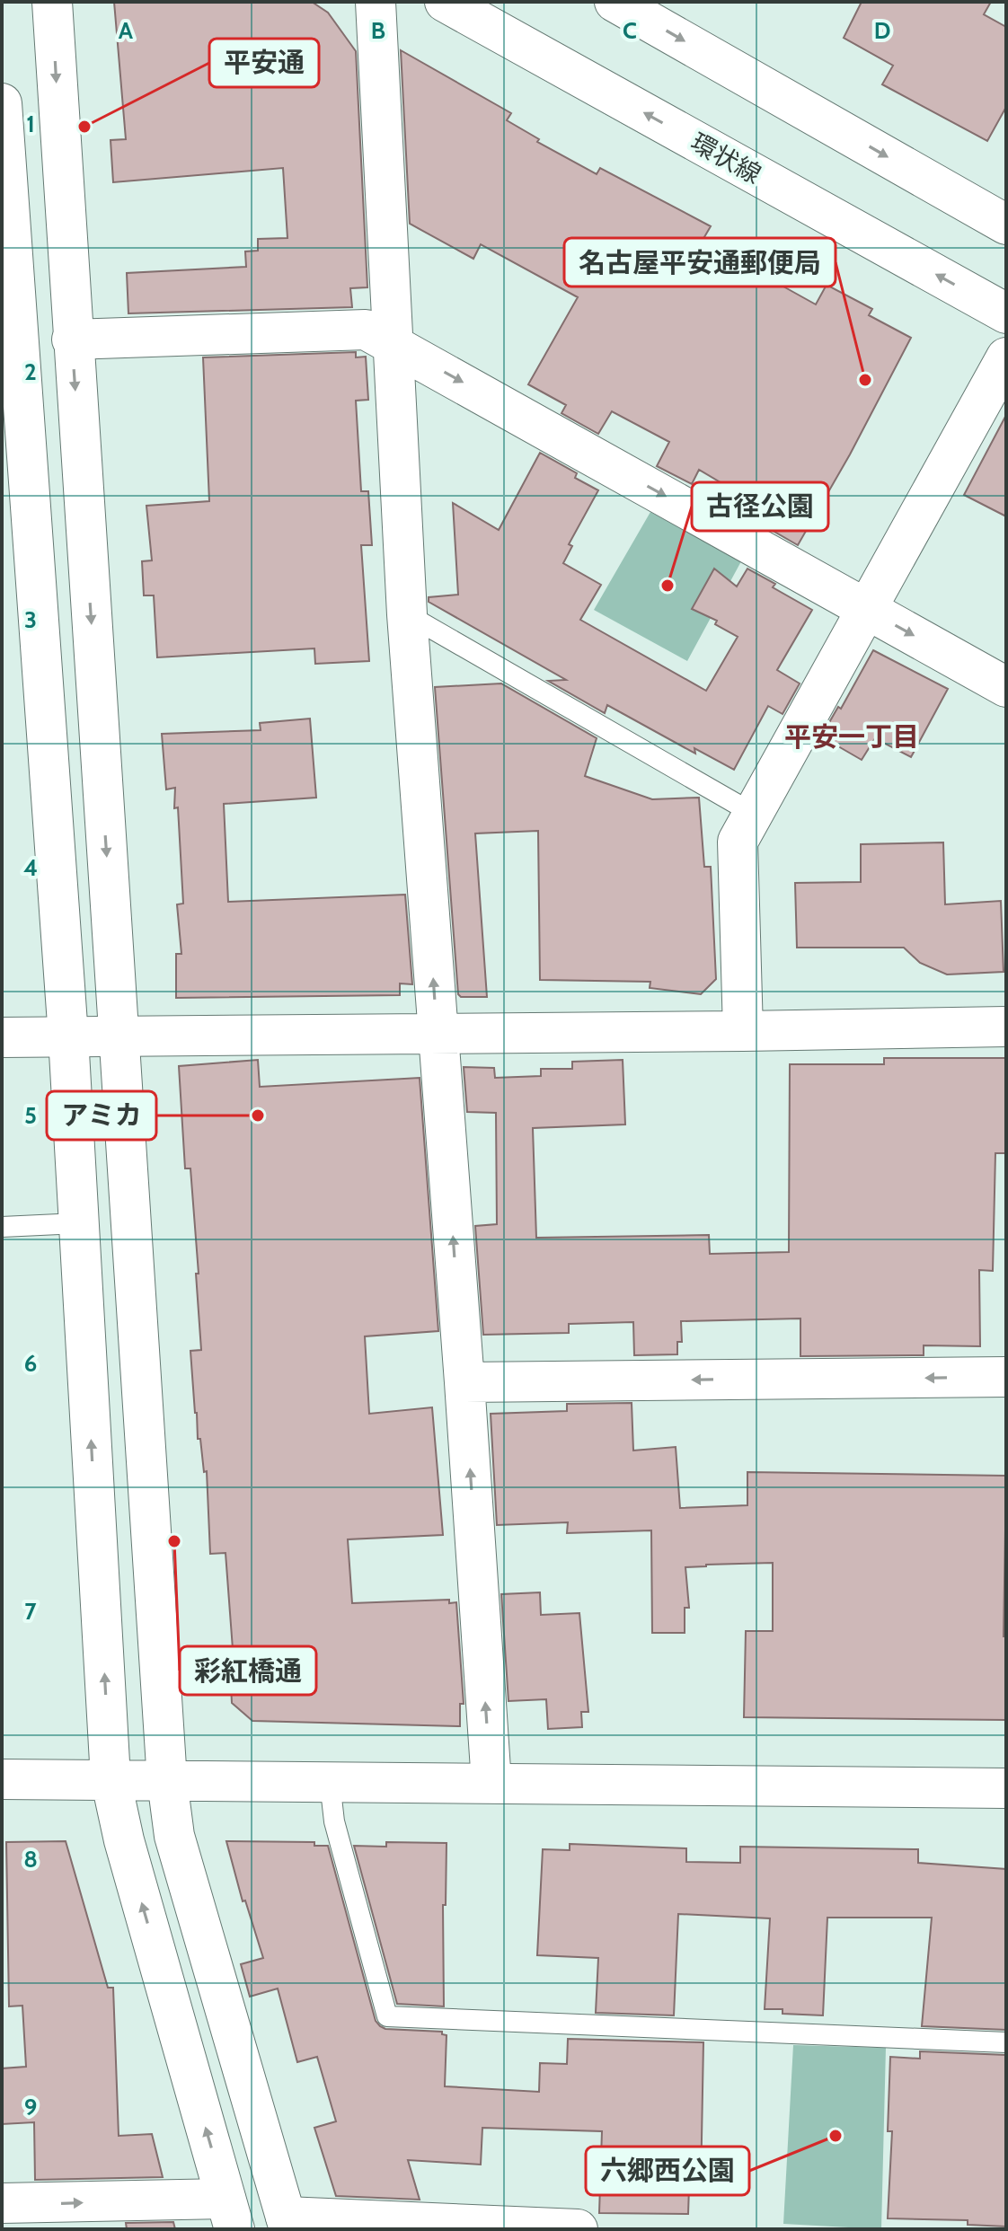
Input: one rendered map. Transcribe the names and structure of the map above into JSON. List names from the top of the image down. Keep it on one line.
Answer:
{"streets":{"street":["環状線"]},"districts":["平安一丁目"],"places":["平安通","名古屋平安通郵便局","古径公園","アミカ","彩紅橋通","六郷西公園"],"grid":{"columns":["A","B","C","D"],"rows":["1","2","3","4","5","6","7","8","9"]}}
